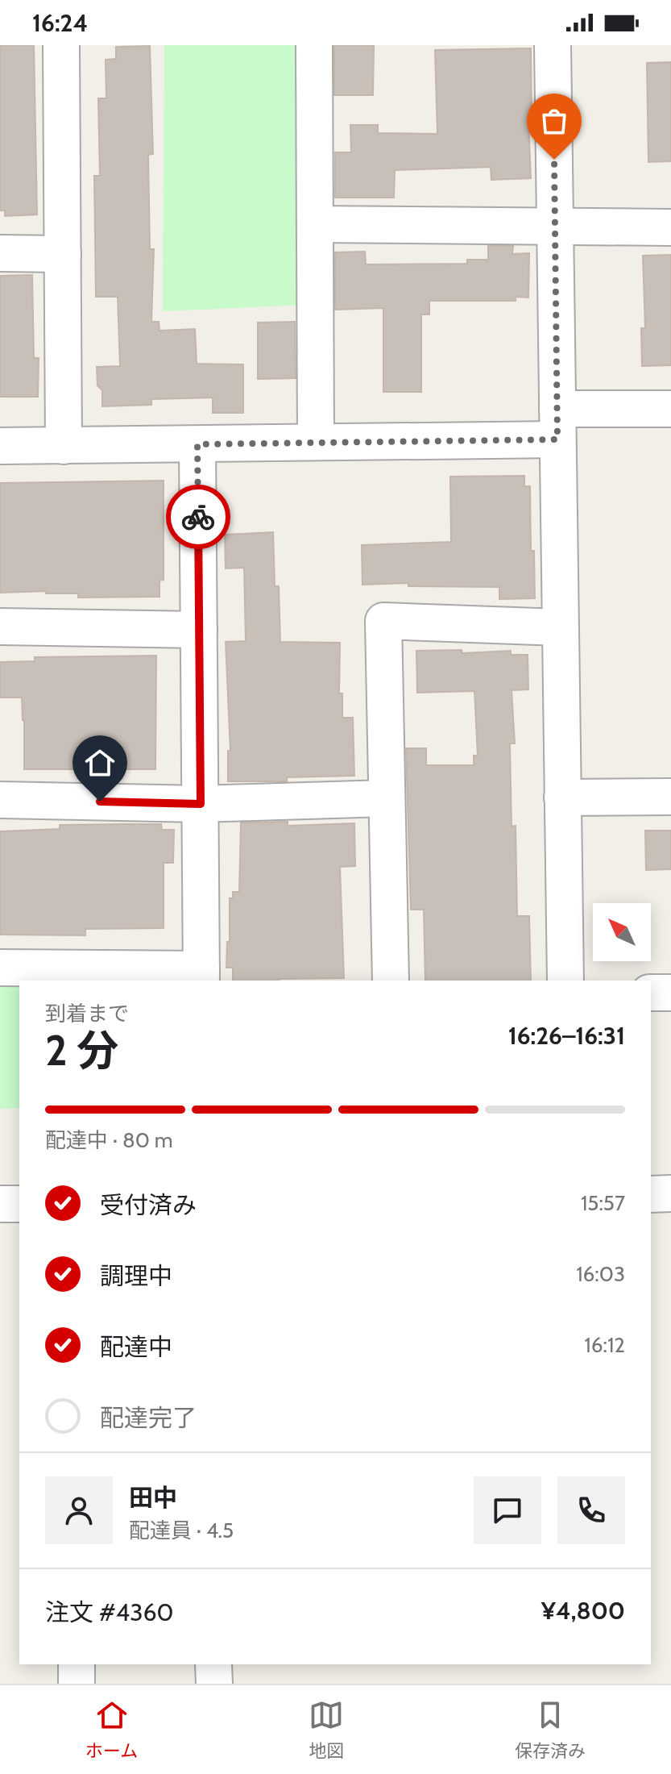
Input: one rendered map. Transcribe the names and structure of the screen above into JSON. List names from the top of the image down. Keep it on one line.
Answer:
{"north":"top left","page":{"status":"16:24","heading":["2 分","到着まで","16:26–16:31"],"panel":["田中","配達員 · 4.5","注文 #4360","¥4,800"],"bar":"配達中 · 80 m","list":[["受付済み","15:57"],["調理中","16:03"],["配達中","16:12"],"配達完了"],"tabs":["ホーム","地図","保存済み"]}}
